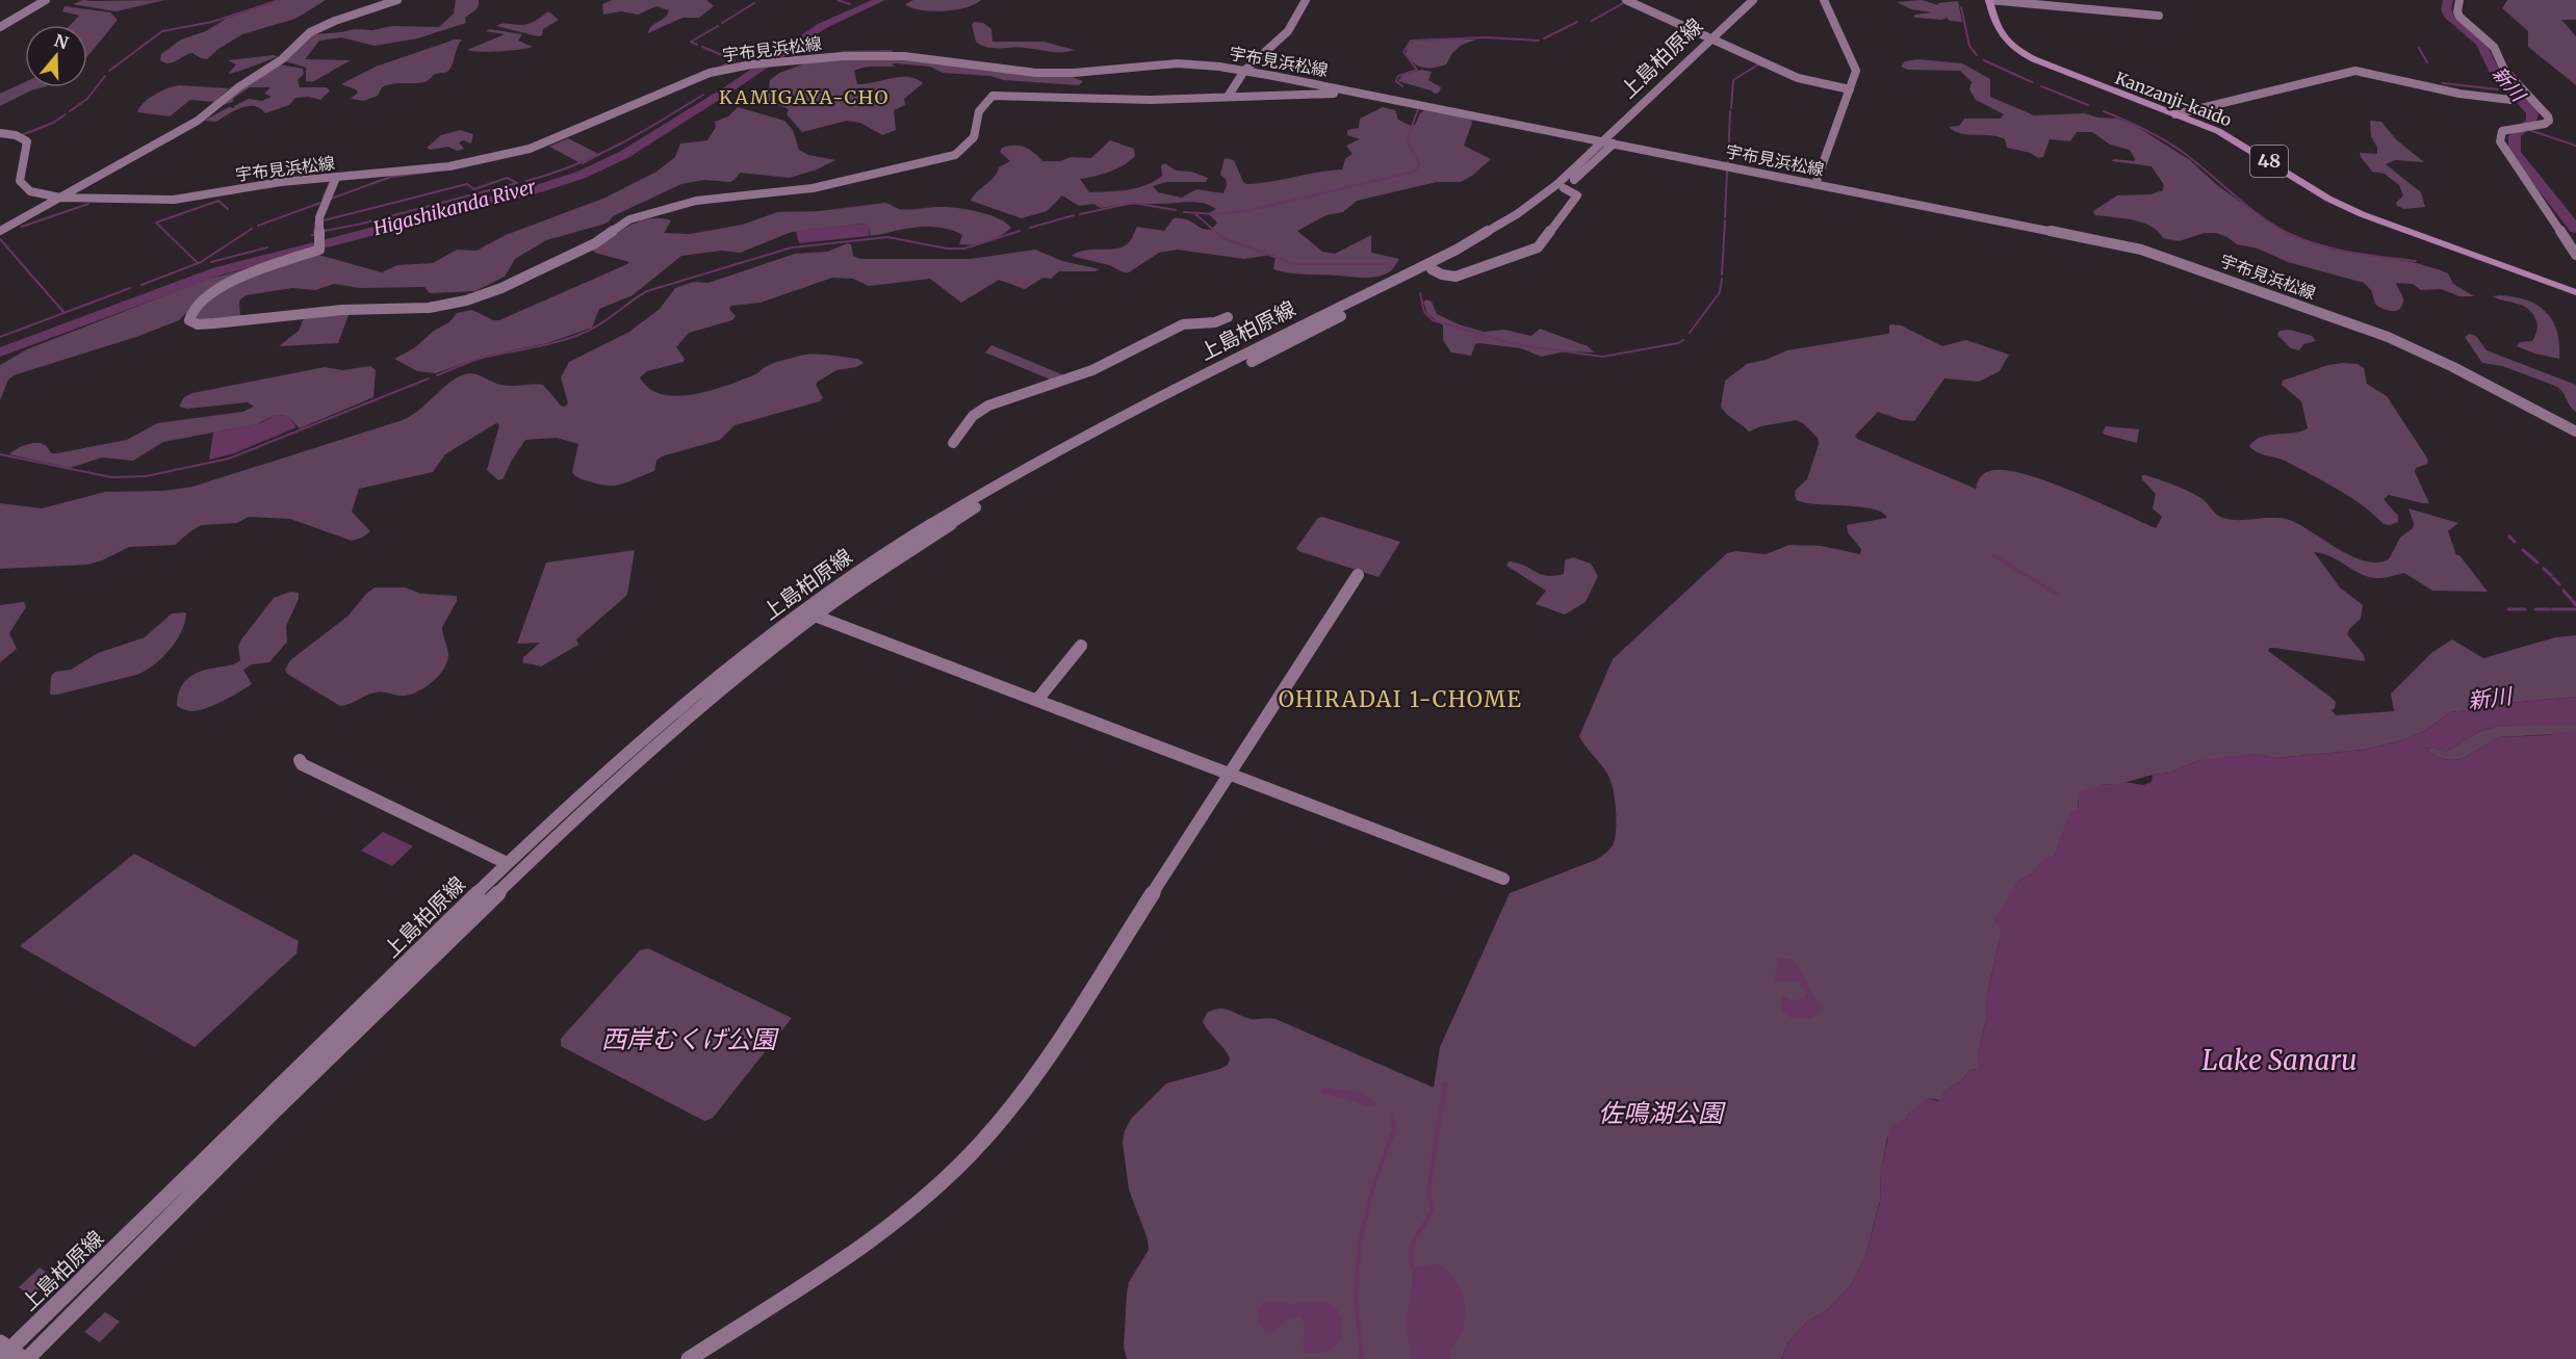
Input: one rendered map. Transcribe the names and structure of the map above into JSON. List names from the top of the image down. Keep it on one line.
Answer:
{"streets":{"main road":["Kanzanji-kaido","48"],"street":["宇布見浜松線","上島柏原線"]},"crossings":[["宇布見浜松線","上島柏原線"]],"districts":["KAMIGAYA-CHO","OHIRADAI 1-CHOME"],"water":["新川","Higashikanda River","Lake Sanaru"],"parks":["西岸むくげ公園","佐鳴湖公園"],"north":"top"}
